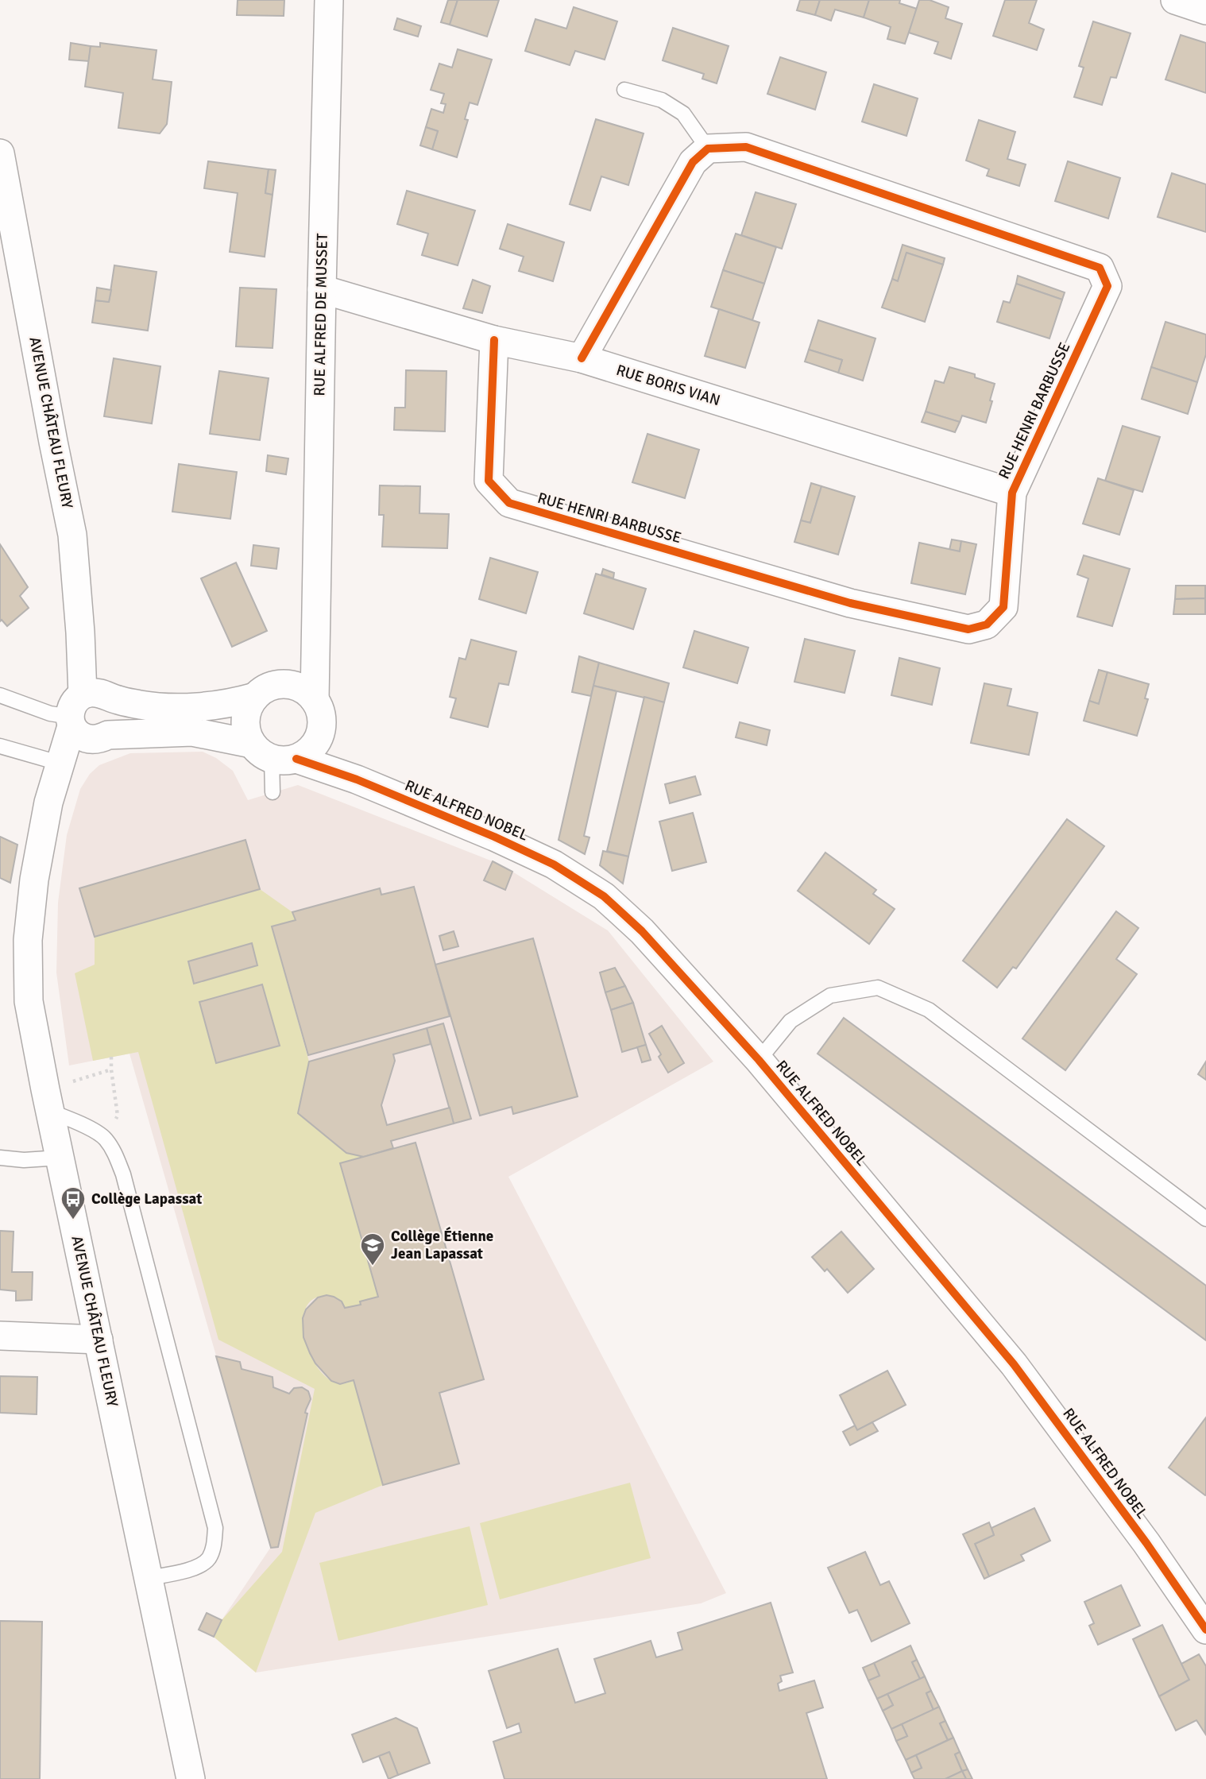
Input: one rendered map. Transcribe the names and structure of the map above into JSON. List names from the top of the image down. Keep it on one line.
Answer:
{"streets":{"street":["RUE ALFRED DE MUSSET","RUE BORIS VIAN","RUE HENRI BARBUSSE","AVENUE CHÂTEAU FLEURY","RUE ALFRED NOBEL"]},"crossings":[["RUE ALFRED DE MUSSET","RUE BORIS VIAN"],["RUE ALFRED DE MUSSET","RUE ALFRED NOBEL"],["RUE BORIS VIAN","RUE HENRI BARBUSSE"],["AVENUE CHÂTEAU FLEURY","RUE ALFRED NOBEL"]],"places":{"bus stop":["Collège Lapassat"],"school or university":["Collège Étienne Jean Lapassat"]}}
